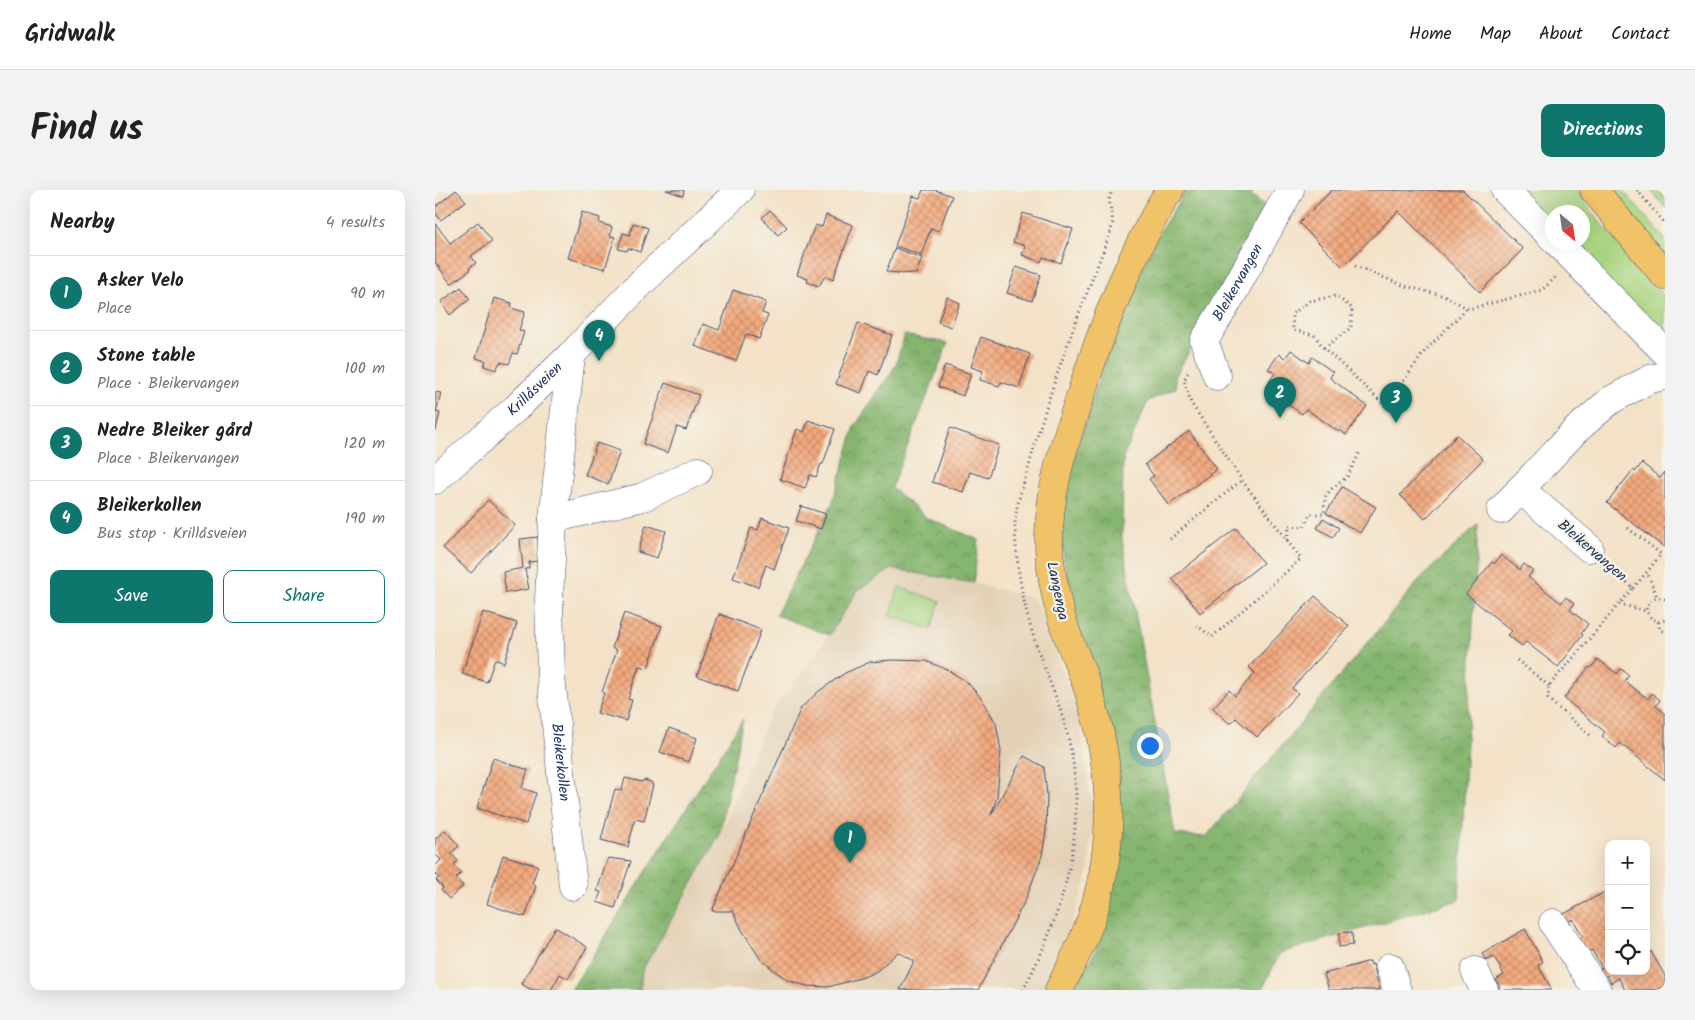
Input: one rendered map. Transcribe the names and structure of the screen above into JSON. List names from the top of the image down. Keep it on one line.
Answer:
{"streets":{"main road":["Langenga"],"street":["Bleikervangen","Krillåsveien","Bleikerkollen"]},"crossings":[["Krillåsveien","Bleikerkollen"]],"north":"bottom right","page":{"header":"Gridwalk","nav":["Home","Map","About","Contact"],"title":"Find us","buttons":["Directions",["Save","Share"]],"heading":["Nearby","4 results"],"list":[{"mark":"1","name":"Asker Velo","note":"Place","value":"90 m"},{"mark":"2","name":"Stone table","note":"Place · Bleikervangen","value":"100 m"},{"mark":"3","name":"Nedre Bleiker gård","note":"Place · Bleikervangen","value":"120 m"},{"mark":"4","name":"Bleikerkollen","note":"Bus stop · Krillåsveien","value":"190 m"}],"pins":["4","2","3","1"],"map_buttons":["+","−"]}}
